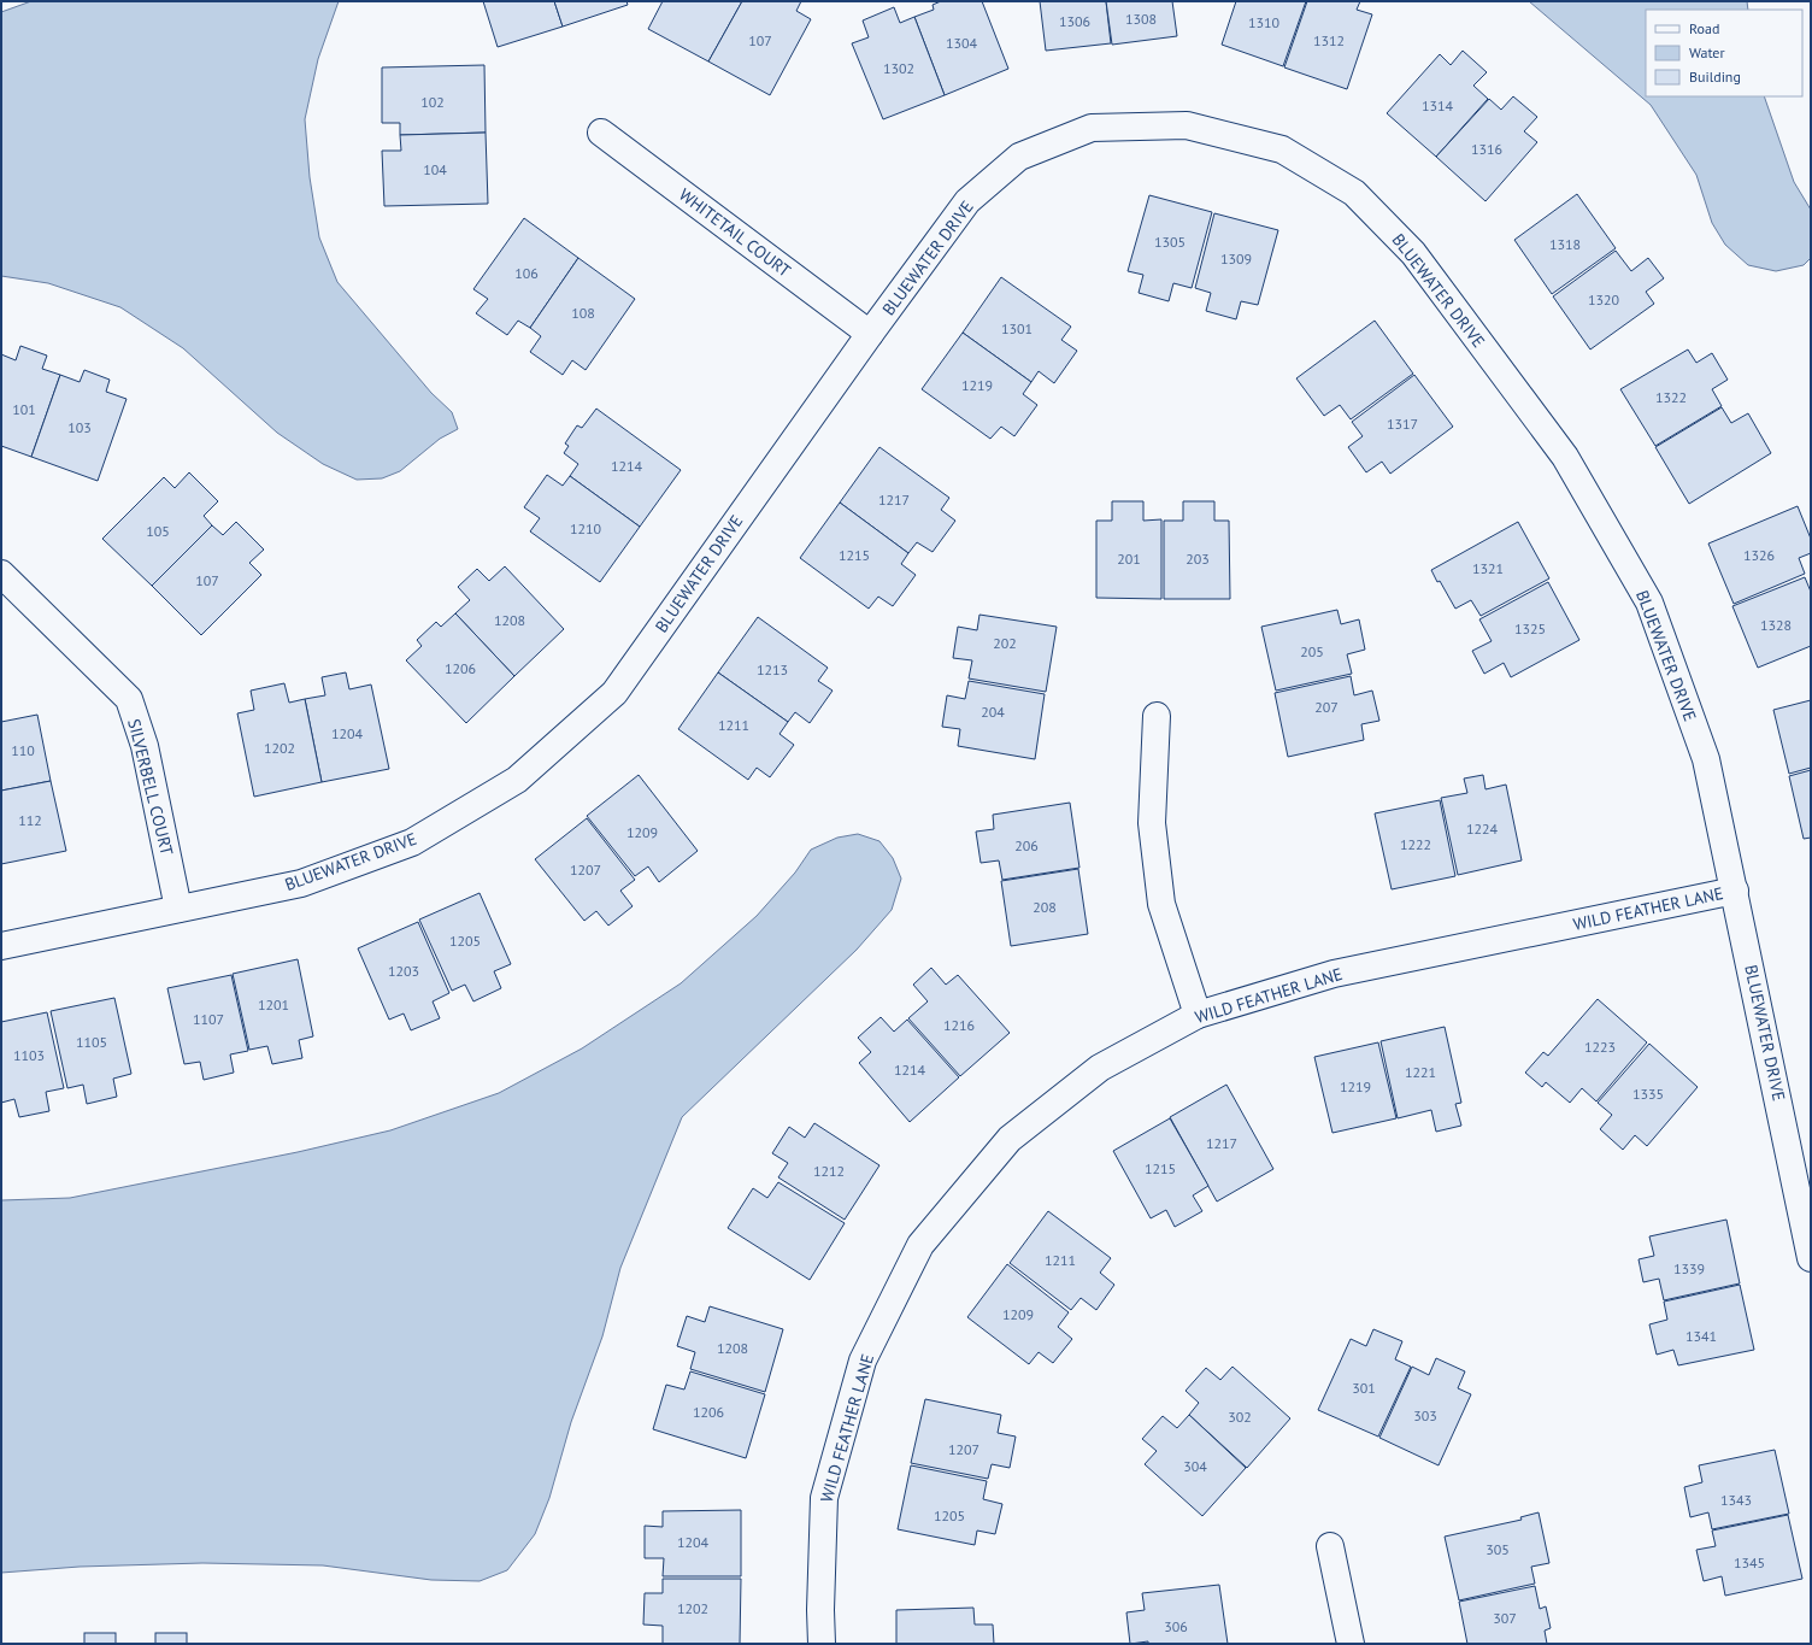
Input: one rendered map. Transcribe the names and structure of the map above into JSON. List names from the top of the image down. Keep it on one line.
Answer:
{"streets":{"street":["WHITETAIL COURT","BLUEWATER DRIVE","SILVERBELL COURT","WILD FEATHER LANE"]},"crossings":[["WHITETAIL COURT","BLUEWATER DRIVE"],["BLUEWATER DRIVE","SILVERBELL COURT"],["BLUEWATER DRIVE","WILD FEATHER LANE"]],"house_numbers":["1308","1306","1310","107","1312","1304","1302","102","1314","1316","104","1305","1318","1309","106","1320","108","1301","1219","1322","101","1317","103","1214","1217","1210","105","1215","1326","201","203","1321","107","1208","1328","1325","202","205","1206","1213","207","204","1211","1204","1202","110","112","1224","1209","1222","206","1207","208","1205","1203","1201","1107","1216","1105","1223","1103","1214","1221","1219","1335","1217","1215","1212","1211","1339","1209","1341","1208","301","1206","303","302","1207","304","1343","1205","1204","305","1345","1202","307","306"],"legend":["Road","Water","Building"]}
